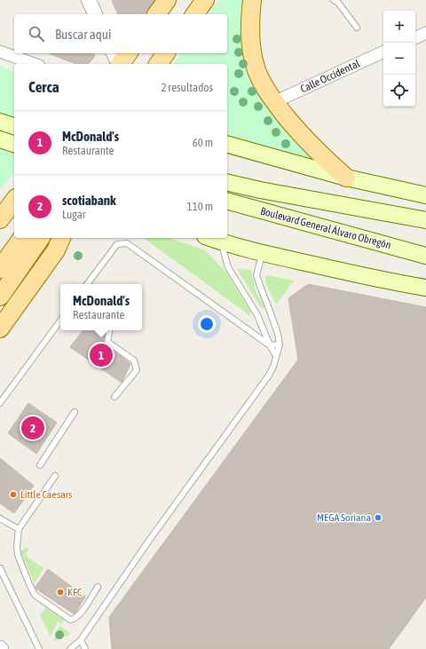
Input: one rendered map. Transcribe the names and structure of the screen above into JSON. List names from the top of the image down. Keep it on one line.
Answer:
{"streets":{"main road":["Boulevard General Álvaro Obregón"],"street":["Calle Occidental"]},"places":["Little Caesars","MEGA Soriana","KFC"],"page":{"map_buttons":["+","−"],"search":"Buscar aquí","heading":["Cerca","2 resultados"],"list":[{"mark":"1","name":"McDonald's","note":"Restaurante","value":"60 m"},{"mark":"2","name":"scotiabank","note":"Lugar","value":"110 m"}],"popup":["McDonald's","Restaurante"],"pins":["1","2"]}}
